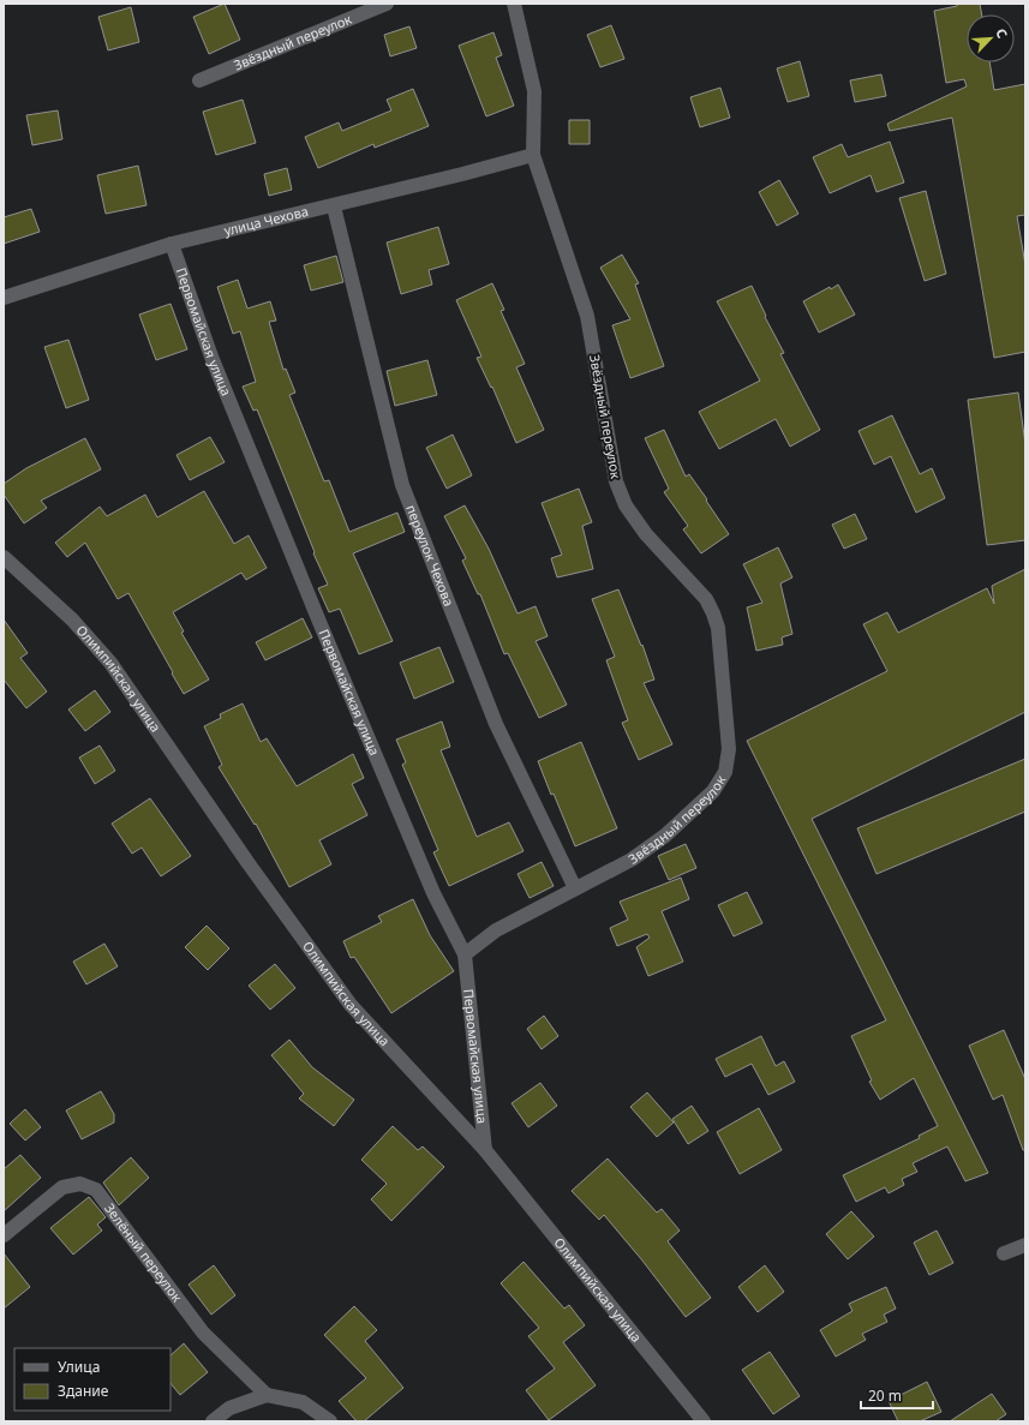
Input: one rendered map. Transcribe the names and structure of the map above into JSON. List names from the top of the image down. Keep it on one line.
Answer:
{"streets":{"street":["Звёздный переулок","улица Чехова","Первомайская улица","переулок Чехова","Олимпийская улица","Зелёный переулок"]},"crossings":[["Звёздный переулок","улица Чехова"],["Звёздный переулок","Первомайская улица"],["Звёздный переулок","переулок Чехова"],["улица Чехова","Первомайская улица"],["улица Чехова","переулок Чехова"],["Первомайская улица","Олимпийская улица"]],"legend":["Улица","Здание"],"scale_bar":"20 m","north":"top right"}
